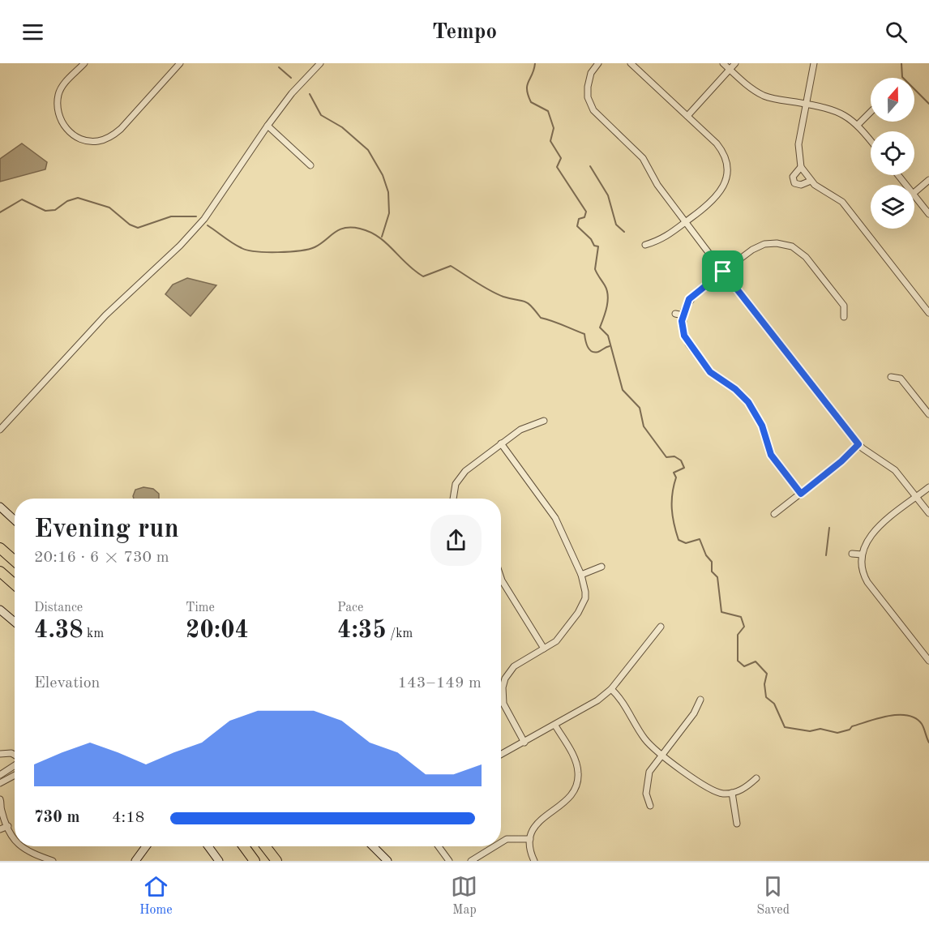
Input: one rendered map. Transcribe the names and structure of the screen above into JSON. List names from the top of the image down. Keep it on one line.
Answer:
{"north":"top","page":{"header":"Tempo","heading":["Evening run","20:16 · 6 × 730 m"],"stats":[["Distance","4.38 km"],["Time","20:04"],["Pace","4:35 /km"]],"chart":["Elevation","143–149 m"],"list":[{"name":"730 m","note":"4:18"}],"tabs":["Home","Map","Saved"]}}
